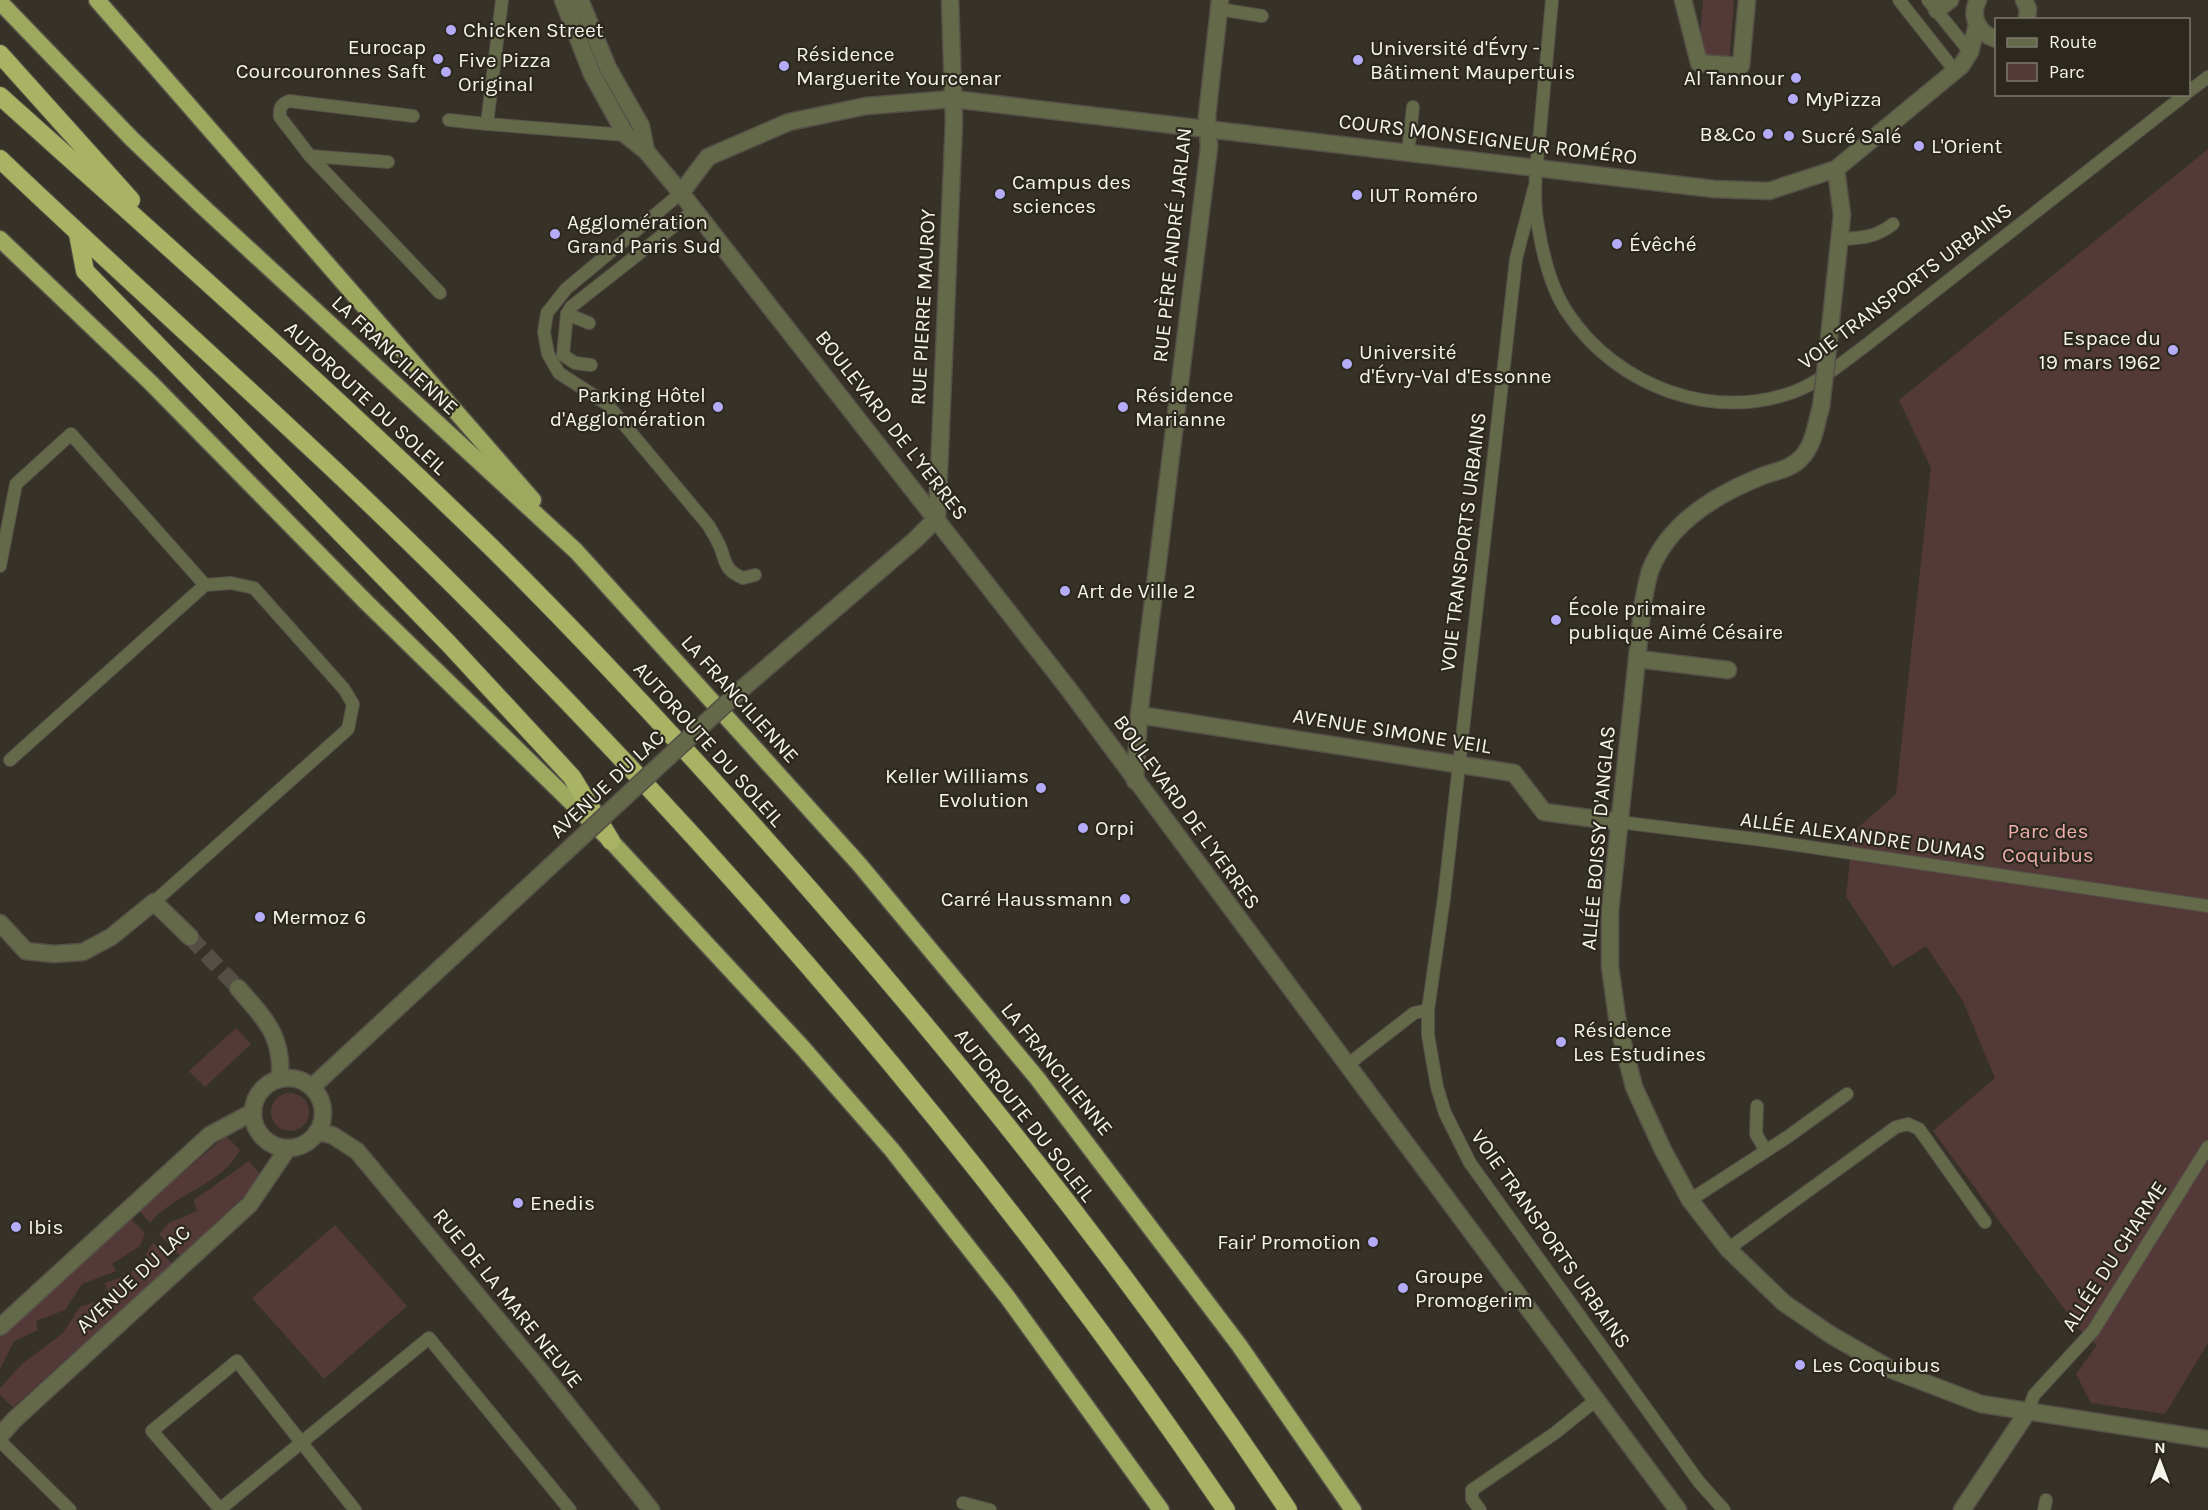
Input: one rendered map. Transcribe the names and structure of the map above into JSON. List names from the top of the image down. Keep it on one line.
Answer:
{"streets":{"highway":["LA FRANCILIENNE","AUTOROUTE DU SOLEIL"],"street":["COURS MONSEIGNEUR ROMÉRO","RUE PÈRE ANDRÉ JARLAN","RUE PIERRE MAUROY","BOULEVARD DE L'YERRES","AVENUE SIMONE VEIL","AVENUE DU LAC","ALLÉE BOISSY D'ANGLAS","RUE DE LA MARE NEUVE"],"lane":["VOIE TRANSPORTS URBAINS","ALLÉE ALEXANDRE DUMAS","ALLÉE DU CHARME"]},"crossings":[["COURS MONSEIGNEUR ROMÉRO","RUE PÈRE ANDRÉ JARLAN"],["COURS MONSEIGNEUR ROMÉRO","RUE PIERRE MAUROY"],["COURS MONSEIGNEUR ROMÉRO","BOULEVARD DE L'YERRES"],["COURS MONSEIGNEUR ROMÉRO","ALLÉE BOISSY D'ANGLAS"],["RUE PÈRE ANDRÉ JARLAN","BOULEVARD DE L'YERRES"],["RUE PÈRE ANDRÉ JARLAN","AVENUE SIMONE VEIL"],["VOIE TRANSPORTS URBAINS","AVENUE SIMONE VEIL"],["RUE PIERRE MAUROY","BOULEVARD DE L'YERRES"],["RUE PIERRE MAUROY","AVENUE DU LAC"],["BOULEVARD DE L'YERRES","AVENUE DU LAC"],["AVENUE SIMONE VEIL","ALLÉE ALEXANDRE DUMAS"],["AVENUE SIMONE VEIL","ALLÉE BOISSY D'ANGLAS"],["AVENUE DU LAC","RUE DE LA MARE NEUVE"],["ALLÉE ALEXANDRE DUMAS","ALLÉE BOISSY D'ANGLAS"],["ALLÉE BOISSY D'ANGLAS","ALLÉE DU CHARME"]],"parks":["Parc des Coquibus"],"places":["Chicken Street","Eurocap Courcouronnes Saft","Université d'Évry - Bâtiment Maupertuis","Résidence Marguerite Yourcenar","Five Pizza Original","Al Tannour","MyPizza","B&Co","Sucré Salé","L'Orient","Campus des sciences","IUT Roméro","Agglomération Grand Paris Sud","Évêché","Espace du 19 mars 1962","Université d'Évry-Val d'Essonne","Parking Hôtel d'Agglomération","Résidence Marianne","Art de Ville 2","École primaire publique Aimé Césaire","Keller Williams Evolution","Orpi","Carré Haussmann","Mermoz 6","Résidence Les Estudines","Enedis","Ibis","Fair' Promotion","Groupe Promogerim","Les Coquibus"],"legend":["Route","Parc"],"north":"top"}
